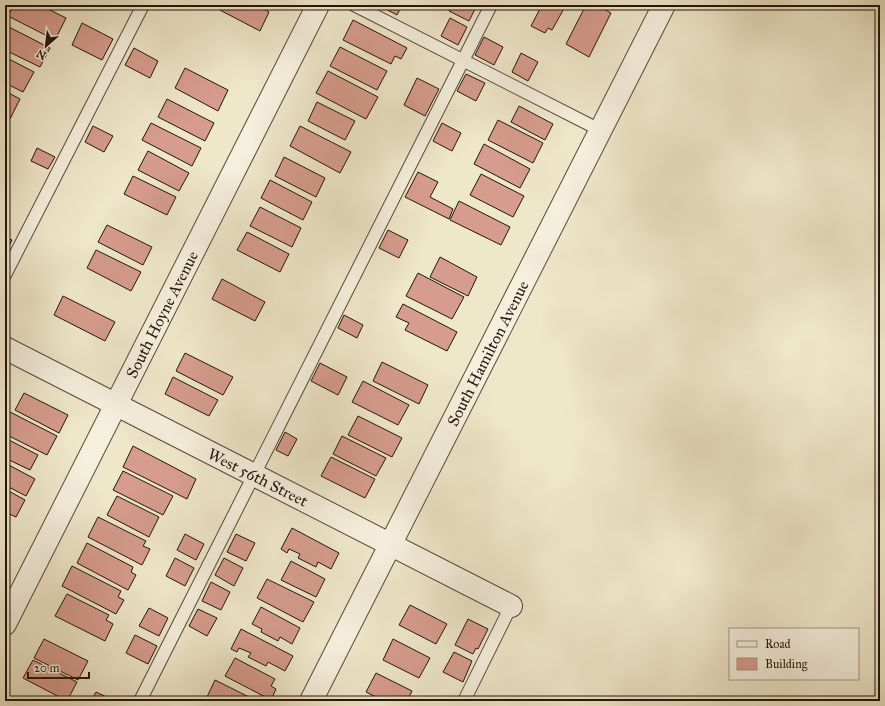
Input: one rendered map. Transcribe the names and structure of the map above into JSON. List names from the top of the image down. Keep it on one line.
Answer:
{"streets":{"street":["South Hoyne Avenue","South Hamilton Avenue","West 56th Street"]},"crossings":[["South Hoyne Avenue","West 56th Street"],["South Hamilton Avenue","West 56th Street"]],"legend":["Road","Building"],"scale_bar":"20 m","north":"bottom left"}
